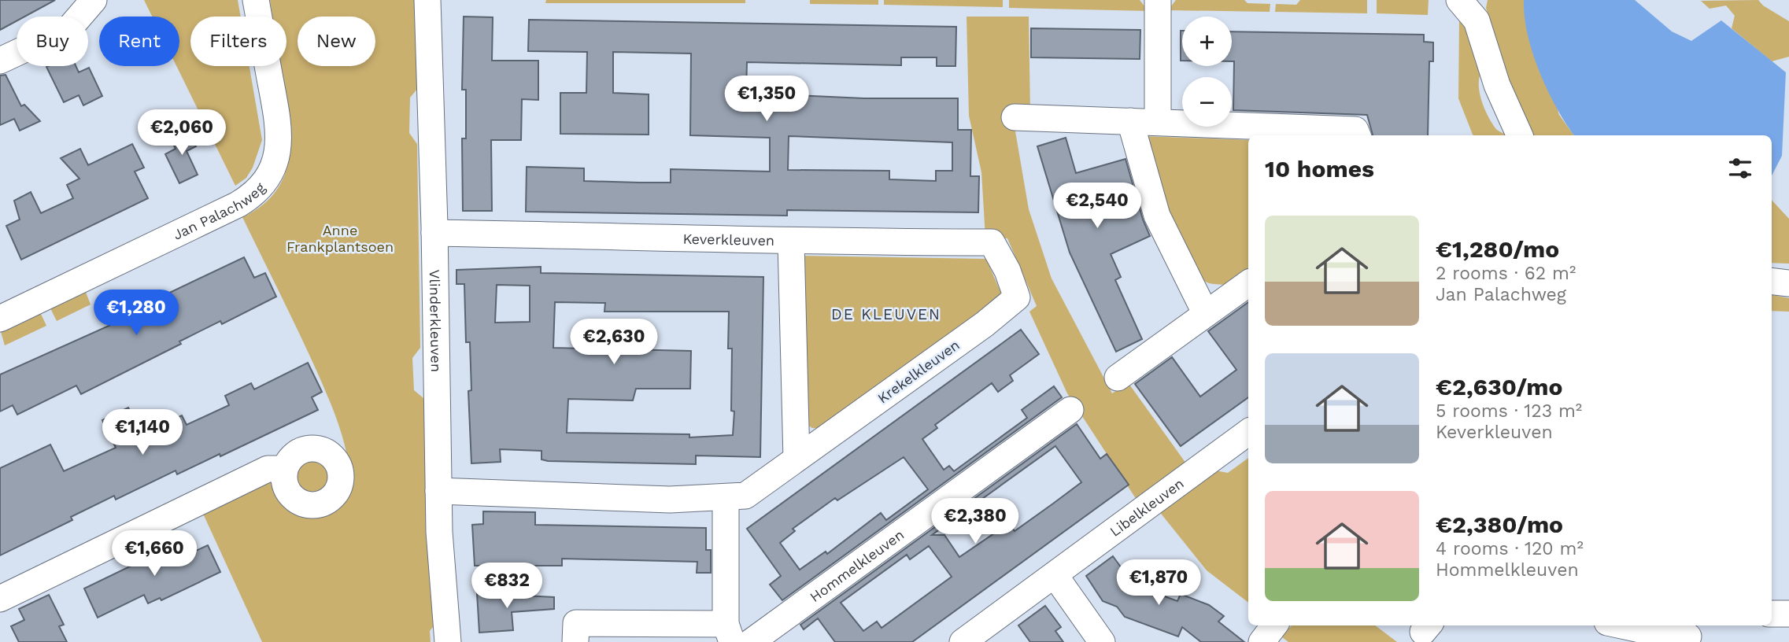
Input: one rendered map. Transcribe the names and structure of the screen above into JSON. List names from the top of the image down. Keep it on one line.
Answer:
{"streets":{"street":["Jan Palachweg","Keverkleuven","Vlinderkleuven","Krekelkleuven","Libelkleuven","Hommelkleuven"]},"crossings":[["Keverkleuven","Vlinderkleuven"],["Keverkleuven","Krekelkleuven"],["Vlinderkleuven","Krekelkleuven"]],"districts":["DE KLEUVEN"],"parks":["Anne Frankplantsoen"],"page":{"map_buttons":["+","−"],"chip":["Buy","Rent","Filters","New"],"price":["€1,350","€2,060","€2,540","€1,280","€2,630","€1,140","€2,380","€1,660","€1,870","€832"],"heading":"10 homes","list":[{"name":"€1,280/mo","note":"2 rooms · 62 m² · Jan Palachweg"},{"name":"€2,630/mo","note":"5 rooms · 123 m² · Keverkleuven"},{"name":"€2,380/mo","note":"4 rooms · 120 m² · Hommelkleuven"}]}}
